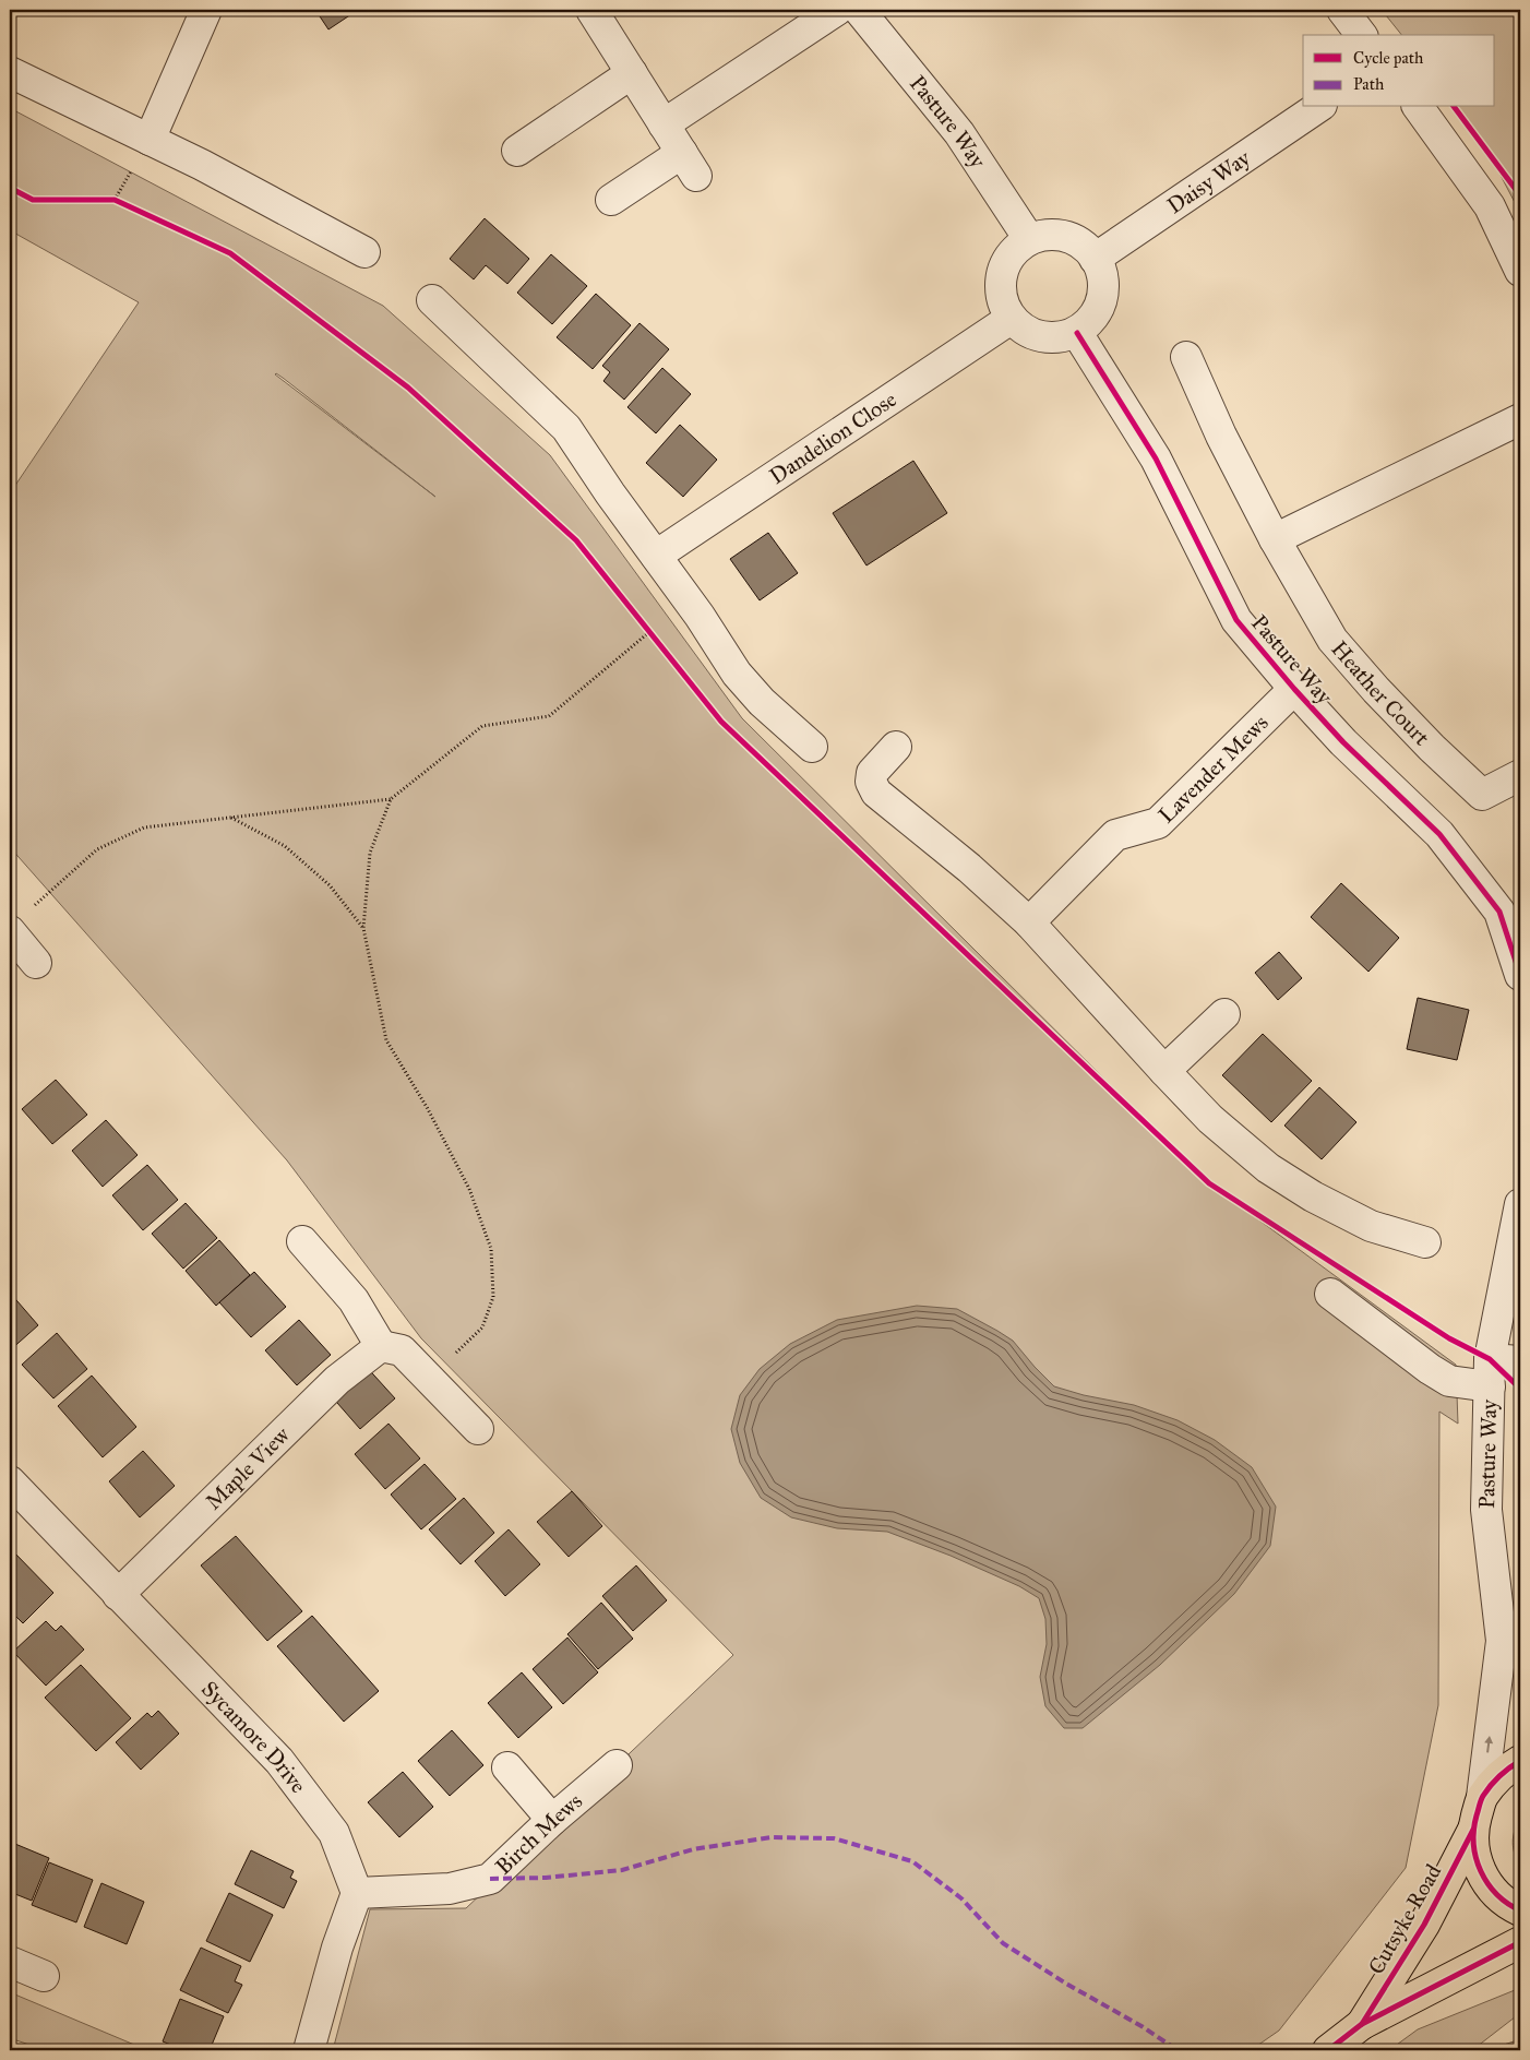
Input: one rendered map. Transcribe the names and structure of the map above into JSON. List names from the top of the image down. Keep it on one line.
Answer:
{"streets":{"main road":["Cutsyke Road"],"street":["Pasture Way","Daisy Way","Dandelion Close","Heather Court","Lavender Mews","Maple View","Sycamore Drive","Birch Mews"]},"crossings":[["Pasture Way","Daisy Way"],["Pasture Way","Dandelion Close"],["Pasture Way","Lavender Mews"],["Daisy Way","Dandelion Close"],["Maple View","Sycamore Drive"],["Sycamore Drive","Birch Mews"]],"legend":["Cycle path","Path"]}
